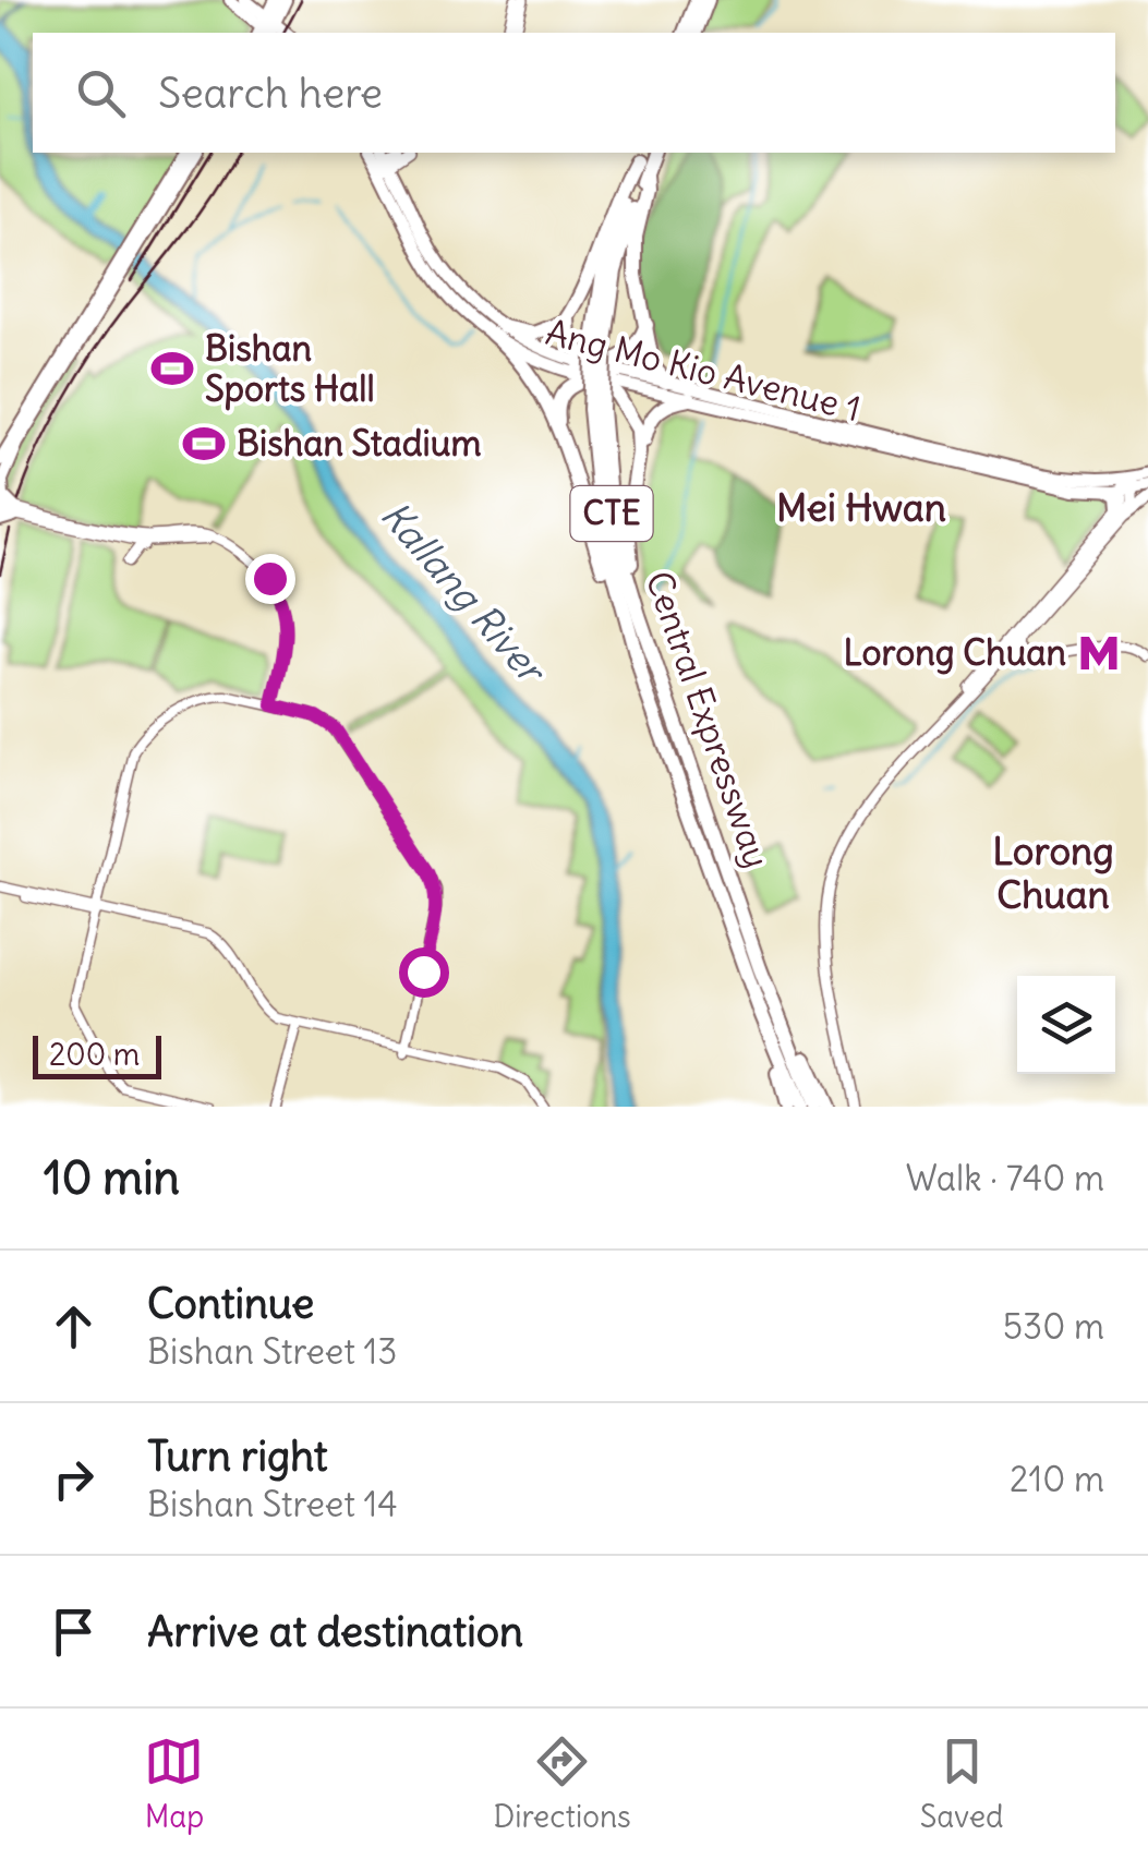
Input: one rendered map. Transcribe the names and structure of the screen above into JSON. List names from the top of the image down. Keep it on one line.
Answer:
{"streets":{"highway":["CTE","Central Expressway"],"main road":["Ang Mo Kio Avenue 1"]},"districts":["Mei Hwan","Lorong Chuan"],"water":["Kallang River"],"places":{"sports":["Bishan Sports Hall","Bishan Stadium"],"metro station":["Lorong Chuan"]},"scale_bar":"200 m","page":{"search":"Search here","scale":"200 m","heading":["10 min","Walk · 740 m"],"list":[["Continue","Bishan Street 13","530 m"],["Turn right","Bishan Street 14","210 m"],"Arrive at destination"],"nav":["Map","Directions","Saved"]}}
